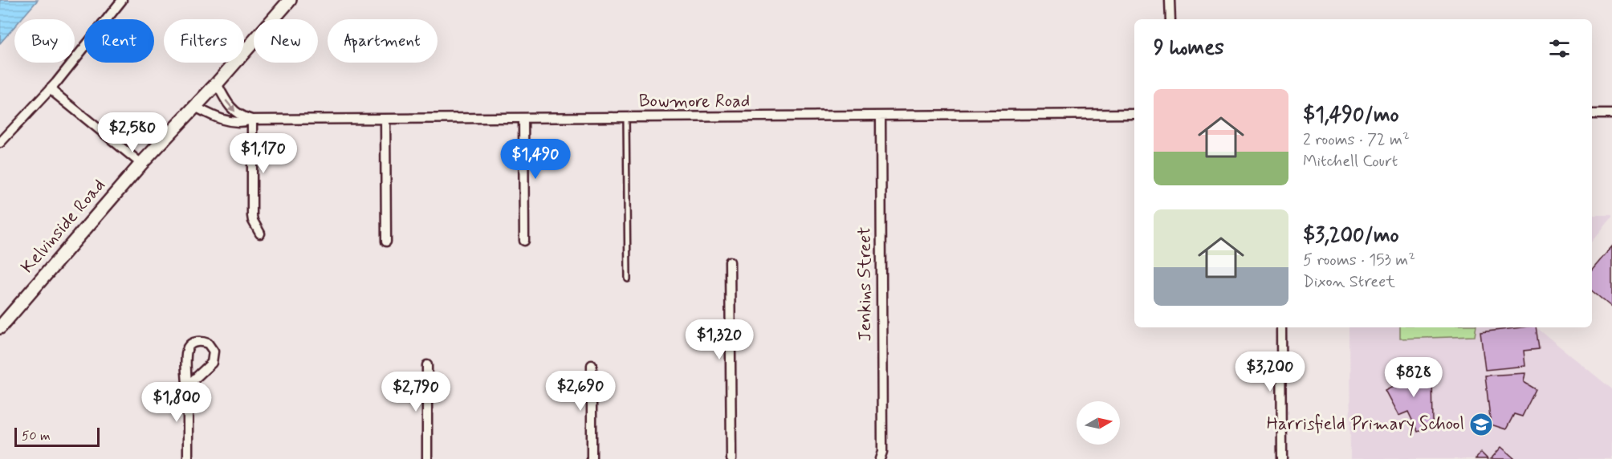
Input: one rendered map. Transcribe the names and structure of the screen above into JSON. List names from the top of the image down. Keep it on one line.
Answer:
{"streets":{"street":["Bowmore Road","Kelvinside Road","Jenkins Street"]},"crossings":[["Bowmore Road","Kelvinside Road"],["Bowmore Road","Jenkins Street"]],"places":{"school or university":["Harrisfield Primary School"]},"scale_bar":"50 m","north":"right","page":{"chip":["Buy","Rent","Filters","New","Apartment"],"heading":"9 homes","list":[{"name":"$1,490/mo","note":"2 rooms · 72 m² · Mitchell Court"},{"name":"$3,200/mo","note":"5 rooms · 153 m² · Dixon Street"}],"price":["$2,580","$1,170","$1,490","$1,320","$3,200","$828","$2,690","$2,790","$1,800"],"scale":"50 m"}}
